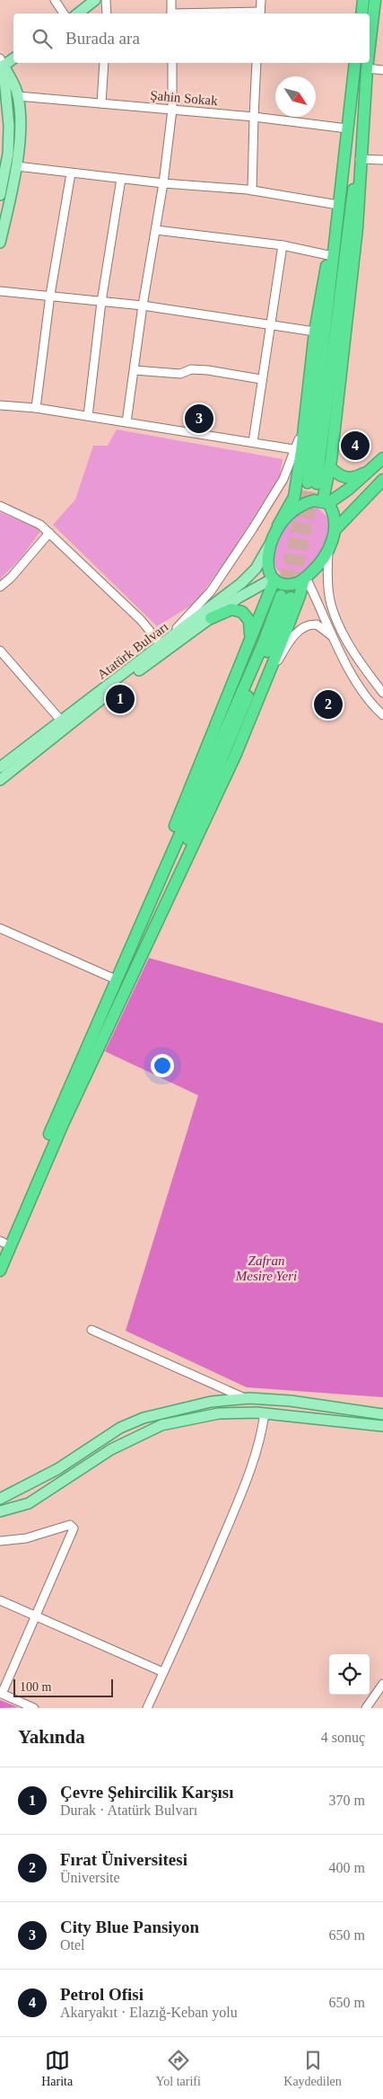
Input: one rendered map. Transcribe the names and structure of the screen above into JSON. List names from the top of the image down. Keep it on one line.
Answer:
{"streets":{"main road":["Atatürk Bulvarı"],"street":["Şahin Sokak"]},"parks":["Zafran Mesire Yeri"],"scale_bar":"100 m","north":"bottom right","page":{"search":"Burada ara","pins":["3","4","1","2"],"scale":"100 m","heading":["Yakında","4 sonuç"],"list":[{"mark":"1","name":"Çevre Şehircilik Karşısı","note":"Durak · Atatürk Bulvarı","value":"370 m"},{"mark":"2","name":"Fırat Üniversitesi","note":"Üniversite","value":"400 m"},{"mark":"3","name":"City Blue Pansiyon","note":"Otel","value":"650 m"},{"mark":"4","name":"Petrol Ofisi","note":"Akaryakıt · Elazığ-Keban yolu","value":"650 m"}],"nav":["Harita","Yol tarifi","Kaydedilen"]}}
